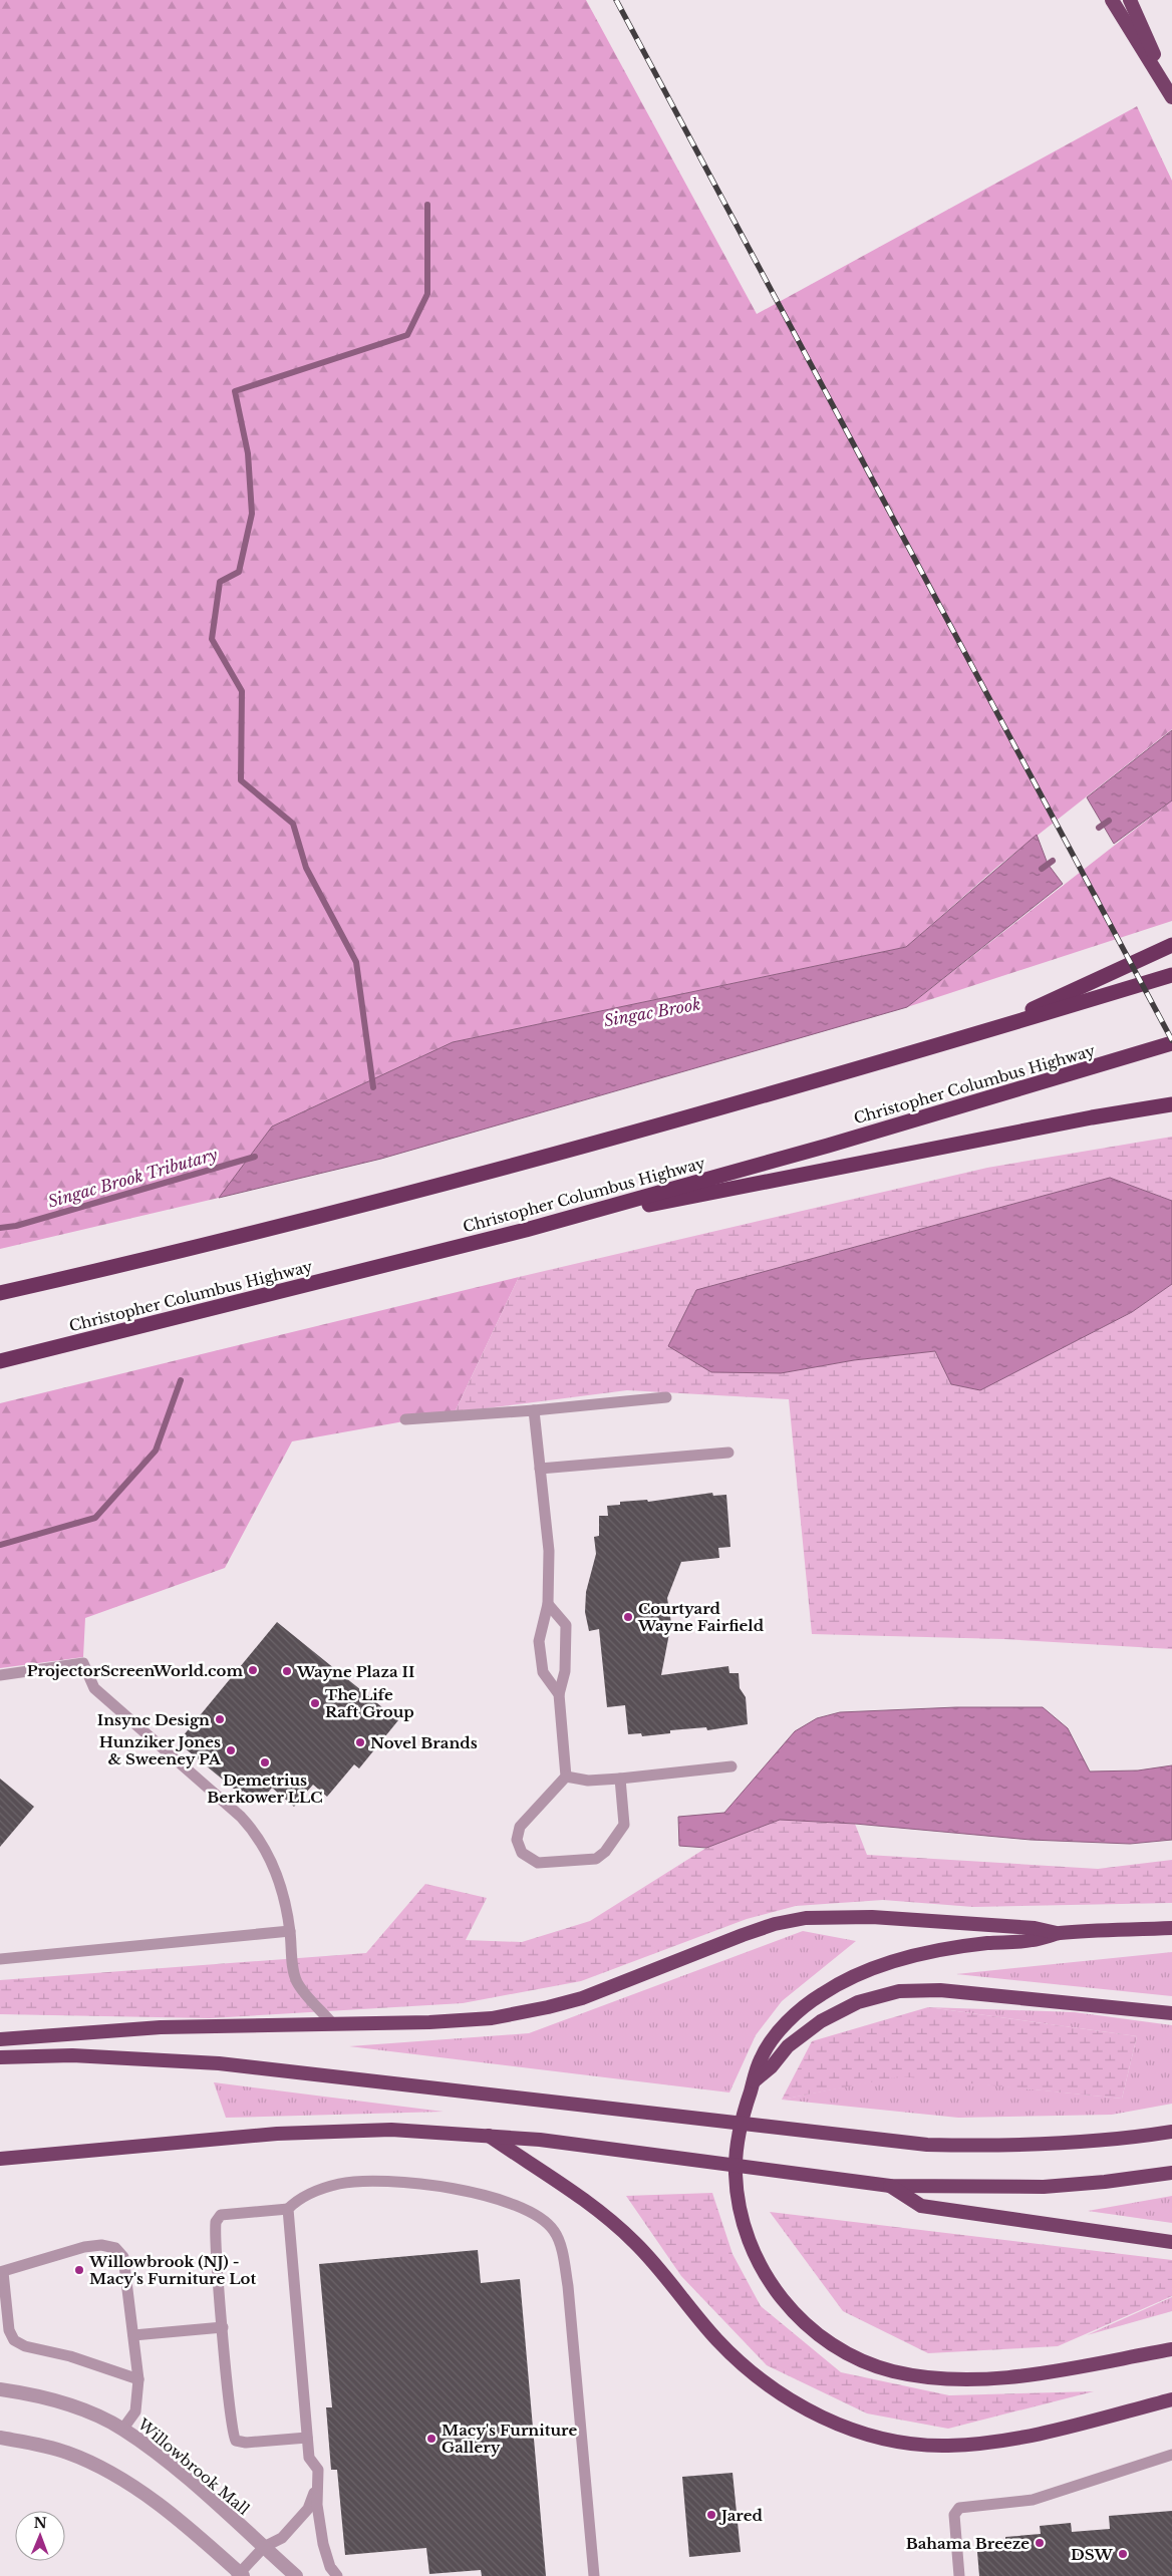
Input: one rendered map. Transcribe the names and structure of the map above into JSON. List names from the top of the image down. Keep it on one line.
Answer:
{"streets":{"highway":["Christopher Columbus Highway"],"street":["Willowbrook Mall"]},"water":["Singac Brook","Singac Brook Tributary"],"places":["Courtyard Wayne Fairfield","ProjectorScreenWorld.com","Wayne Plaza II","The Life Raft Group","Insync Design","Novel Brands","Hunziker Jones & Sweeney PA","Demetrius Berkower LLC","Willowbrook (NJ) - Macy's Furniture Lot","Macy's Furniture Gallery","Jared","Bahama Breeze","DSW"],"north":"top"}
